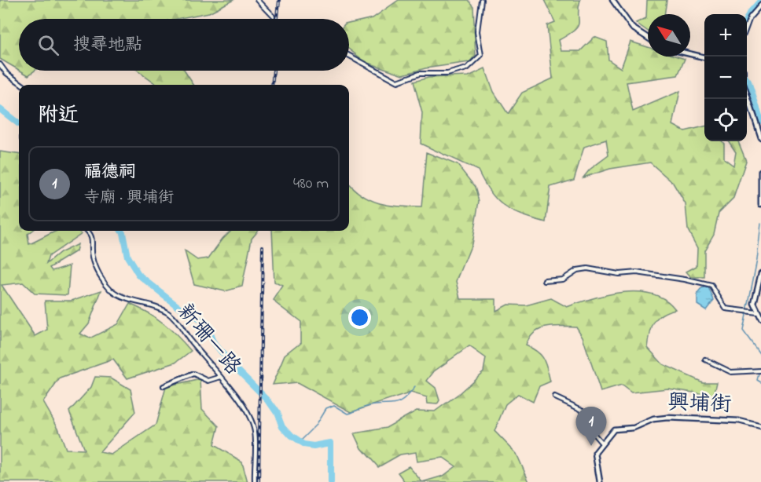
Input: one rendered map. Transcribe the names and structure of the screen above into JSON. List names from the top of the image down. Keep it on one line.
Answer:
{"streets":{"street":["新珊一路","興埔街"]},"north":"top left","page":{"map_buttons":["+","−"],"search":"搜尋地點","heading":"附近","list":[{"mark":"1","name":"福德祠","note":"寺廟 · 興埔街","value":"480 m"}],"pins":"1"}}
